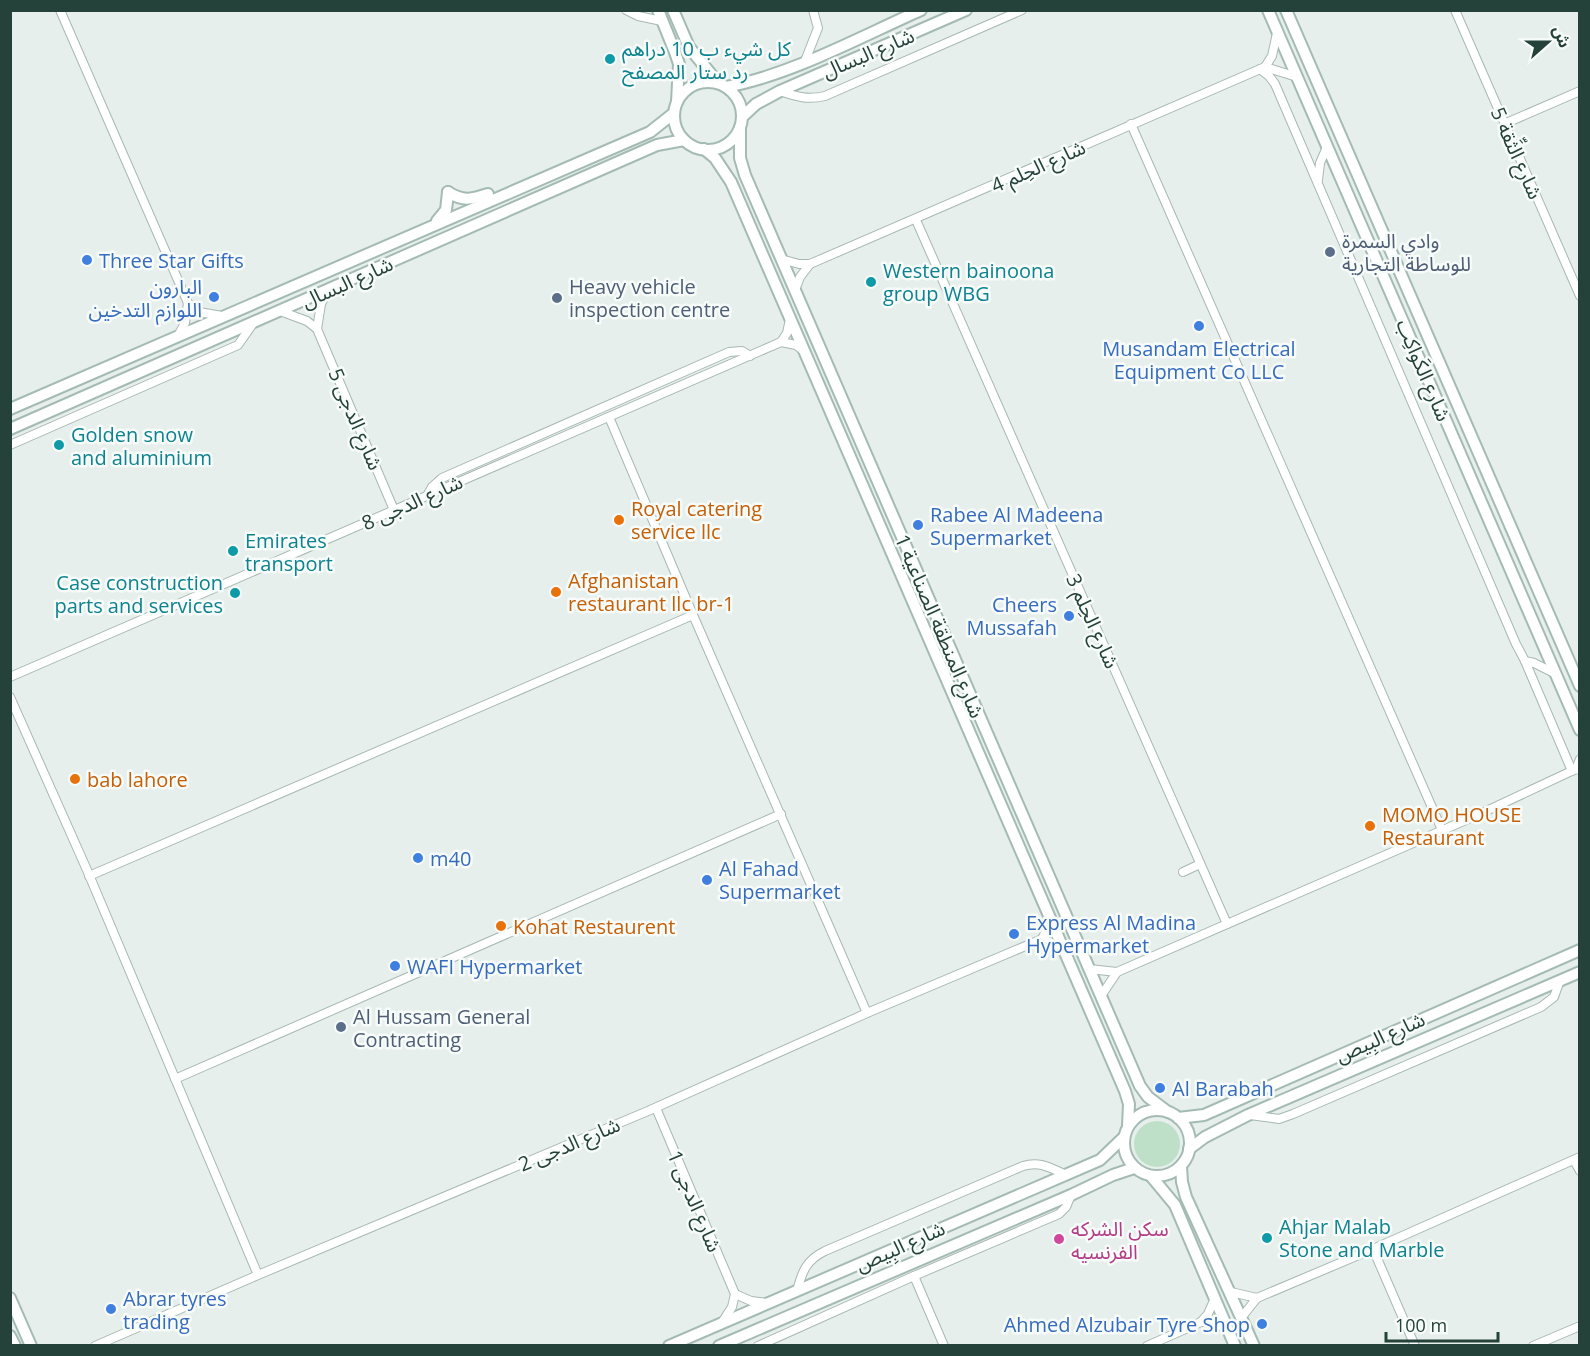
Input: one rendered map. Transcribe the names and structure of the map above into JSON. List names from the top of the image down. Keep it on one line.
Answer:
{"streets":{"street":["شارع البسال","شارع الثِّقة 5","شارع الحِلم 4","شارع الكَواكِب","شارع الدجى 5","شارع الدجى 8","شارع الحِلم 3","شارع المنطقة الصناعية 1","شارع البِيص","شارع الدجى 2","شارع الدجى 1"]},"crossings":[["شارع البسال","شارع المنطقة الصناعية 1"],["شارع الحِلم 4","شارع الحِلم 3"],["شارع الدجى 5","شارع الدجى 8"],["شارع المنطقة الصناعية 1","شارع البِيص"],["شارع الدجى 2","شارع الدجى 1"]],"places":["كل شيء ب 10 دراهم رد ستار المصفح","وادي السمرة للوساطة التجارية","Three Star Gifts","Western bainoona group WBG","البارون اللوازم التدخين","Heavy vehicle inspection centre","Musandam Electrical Equipment Co LLC","Golden snow and aluminium","Royal catering service llc","Rabee Al Madeena Supermarket","Emirates transport","Afghanistan restaurant llc br-1","Case construction parts and services","Cheers Mussafah","bab lahore","MOMO HOUSE Restaurant","m40","Al Fahad Supermarket","Kohat Restaurent","Express Al Madina Hypermarket","WAFI Hypermarket","Al Hussam General Contracting","Al Barabah","Ahjar Malab Stone and Marble","سكن الشركه الفرنسيه","Abrar tyres trading","Ahmed Alzubair Tyre Shop"],"scale_bar":"100 m","north":"right"}
